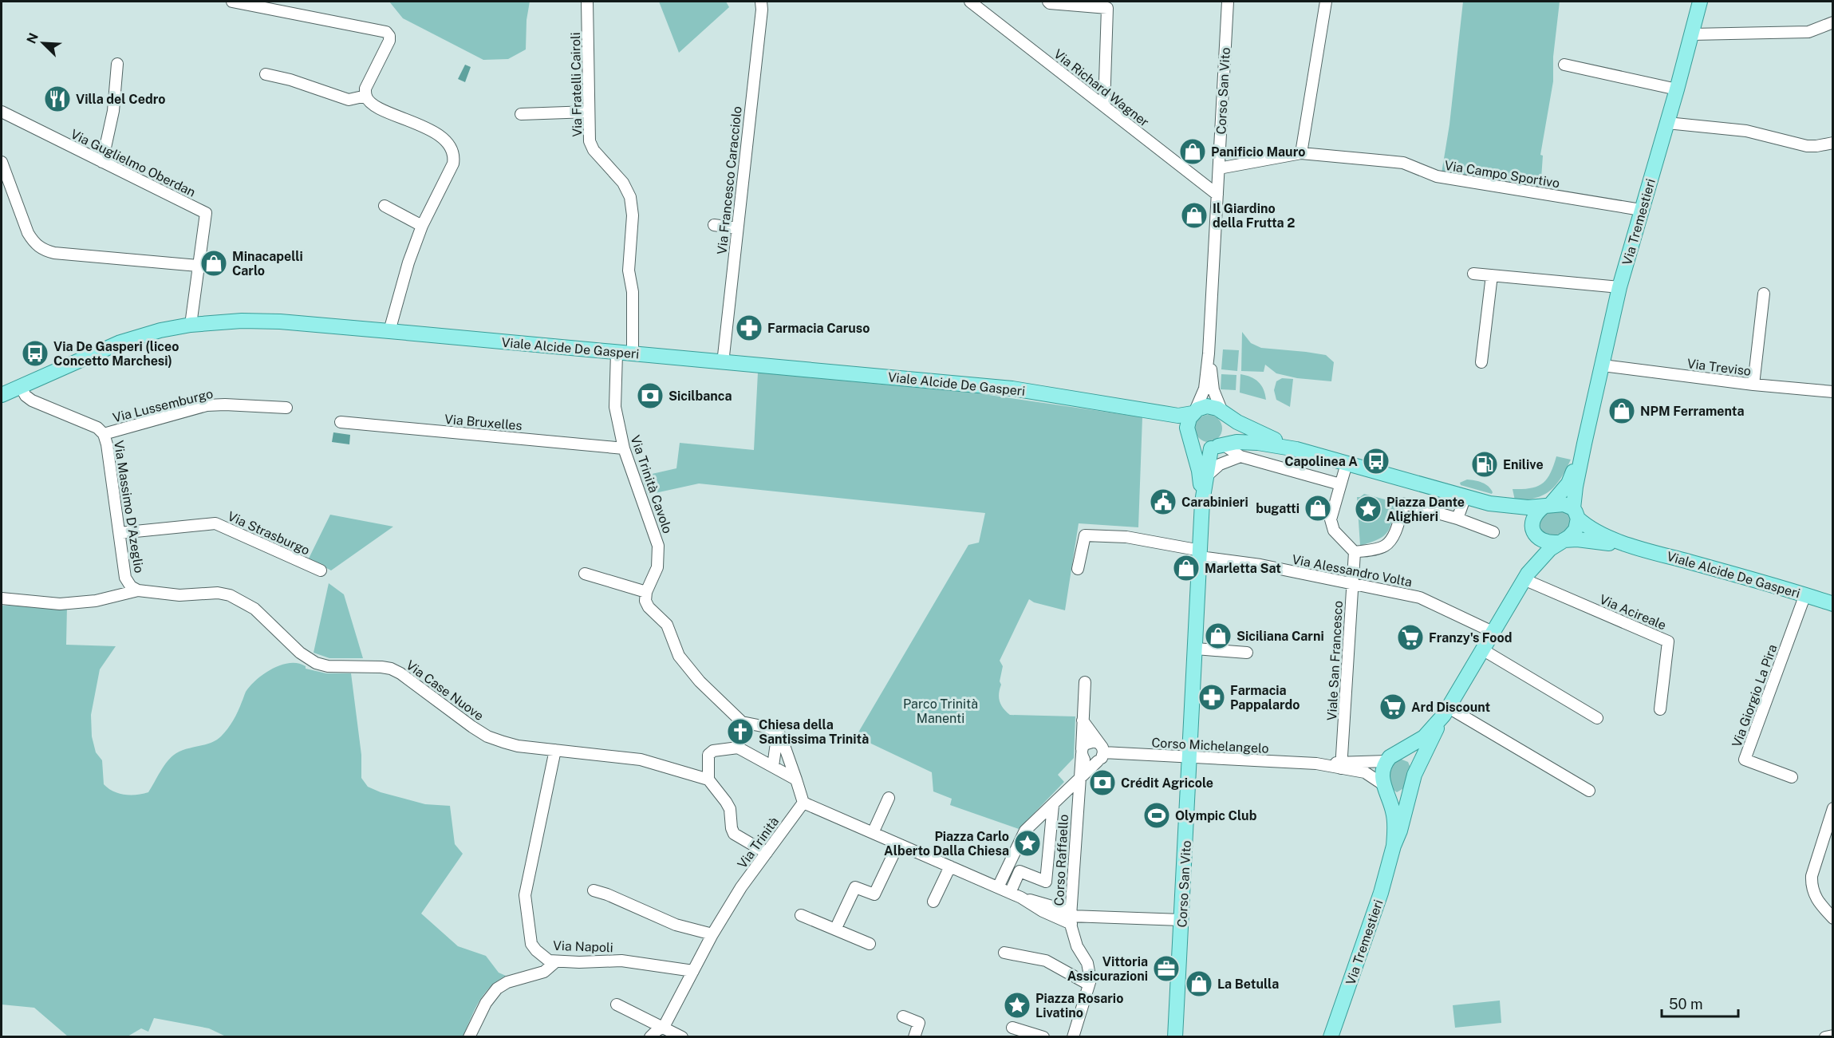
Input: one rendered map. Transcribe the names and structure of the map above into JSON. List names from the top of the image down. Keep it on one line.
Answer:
{"streets":{"main road":["Corso San Vito","Via Tremestieri","Viale Alcide De Gasperi"],"street":["Via Fratelli Cairoli","Via Richard Wagner","Via Guglielmo Oberdan","Via Campo Sportivo","Via Francesco Caracciolo","Via Treviso","Via Lussemburgo","Via Bruxelles","Via Trinità Cavolo","Via Massimo D'Azeglio","Via Strasburgo","Via Alessandro Volta","Via Acireale","Viale San Francesco","Via Case Nuove","Via Giorgio La Pira","Corso Michelangelo","Via Trinità","Corso Raffaello","Via Napoli"]},"crossings":[["Via Fratelli Cairoli","Viale Alcide De Gasperi"],["Via Richard Wagner","Corso San Vito"],["Corso San Vito","Via Campo Sportivo"],["Corso San Vito","Via Alessandro Volta"],["Corso San Vito","Corso Michelangelo"],["Corso San Vito","Corso Raffaello"],["Via Guglielmo Oberdan","Viale Alcide De Gasperi"],["Via Campo Sportivo","Via Tremestieri"],["Via Francesco Caracciolo","Viale Alcide De Gasperi"],["Via Tremestieri","Via Treviso"],["Viale Alcide De Gasperi","Via Trinità Cavolo"],["Viale Alcide De Gasperi","Via Massimo D'Azeglio"],["Viale Alcide De Gasperi","Via Giorgio La Pira"],["Via Lussemburgo","Via Massimo D'Azeglio"],["Via Bruxelles","Via Trinità Cavolo"],["Via Massimo D'Azeglio","Via Strasburgo"],["Via Massimo D'Azeglio","Via Case Nuove"],["Via Alessandro Volta","Viale San Francesco"],["Viale San Francesco","Corso Michelangelo"],["Via Case Nuove","Via Napoli"],["Via Trinità","Via Napoli"]],"parks":["Parco Trinità Manenti"],"places":{"restaurant":["Villa del Cedro"],"shop":["Panificio Mauro","Il Giardino della Frutta 2","Minacapelli Carlo","NPM Ferramenta","bugatti","Marletta Sat","Siciliana Carni","La Betulla"],"pharmacy":["Farmacia Caruso","Farmacia Pappalardo"],"bus stop":["Via De Gasperi (liceo Concetto Marchesi)","Capolinea A"],"bank":["Sicilbanca","Crédit Agricole"],"fuel station":["Enilive"],"public building":["Carabinieri"],"place":["Piazza Dante Alighieri","Piazza Carlo Alberto Dalla Chiesa","Piazza Rosario Livatino"],"supermarket":["Franzy's Food","Ard Discount"],"church":["Chiesa della Santissima Trinità"],"sports":["Olympic Club"],"office":["Vittoria Assicurazioni"]},"scale_bar":"50 m","north":"top left"}
